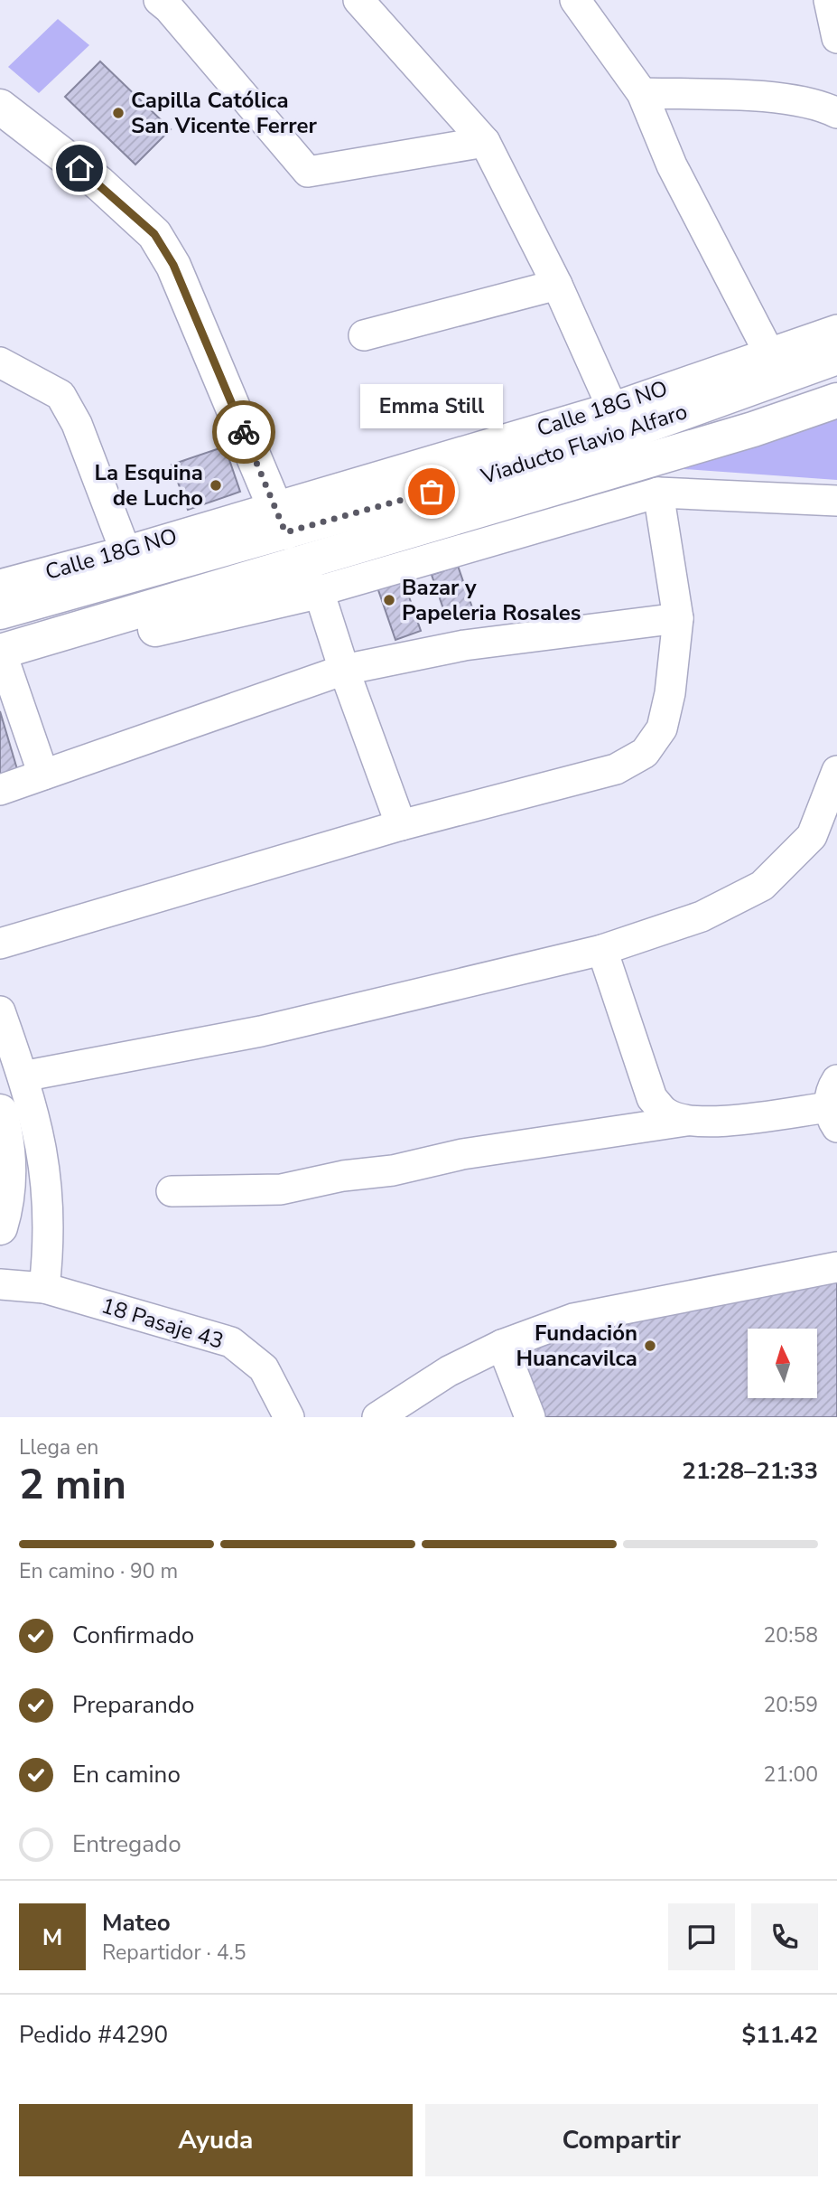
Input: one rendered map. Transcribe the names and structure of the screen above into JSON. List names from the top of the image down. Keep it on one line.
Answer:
{"streets":{"main road":["Viaducto Flavio Alfaro"],"street":["Calle 18G NO","18 Pasaje 43"]},"crossings":[["Calle 18G NO","Viaducto Flavio Alfaro"]],"places":["Capilla Católica San Vicente Ferrer","La Esquina de Lucho","Emma Still","Bazar y Papeleria Rosales","Fundación Huancavilca"],"north":"top","page":{"bubble":"Emma Still","heading":["2 min","Llega en","21:28–21:33"],"panel":["Mateo","Repartidor · 4.5","Pedido #4290","$11.42"],"bar":"En camino · 90 m","list":[["Confirmado","20:58"],["Preparando","20:59"],["En camino","21:00"],"Entregado"],"round":"M","buttons":["Ayuda","Compartir"]}}
